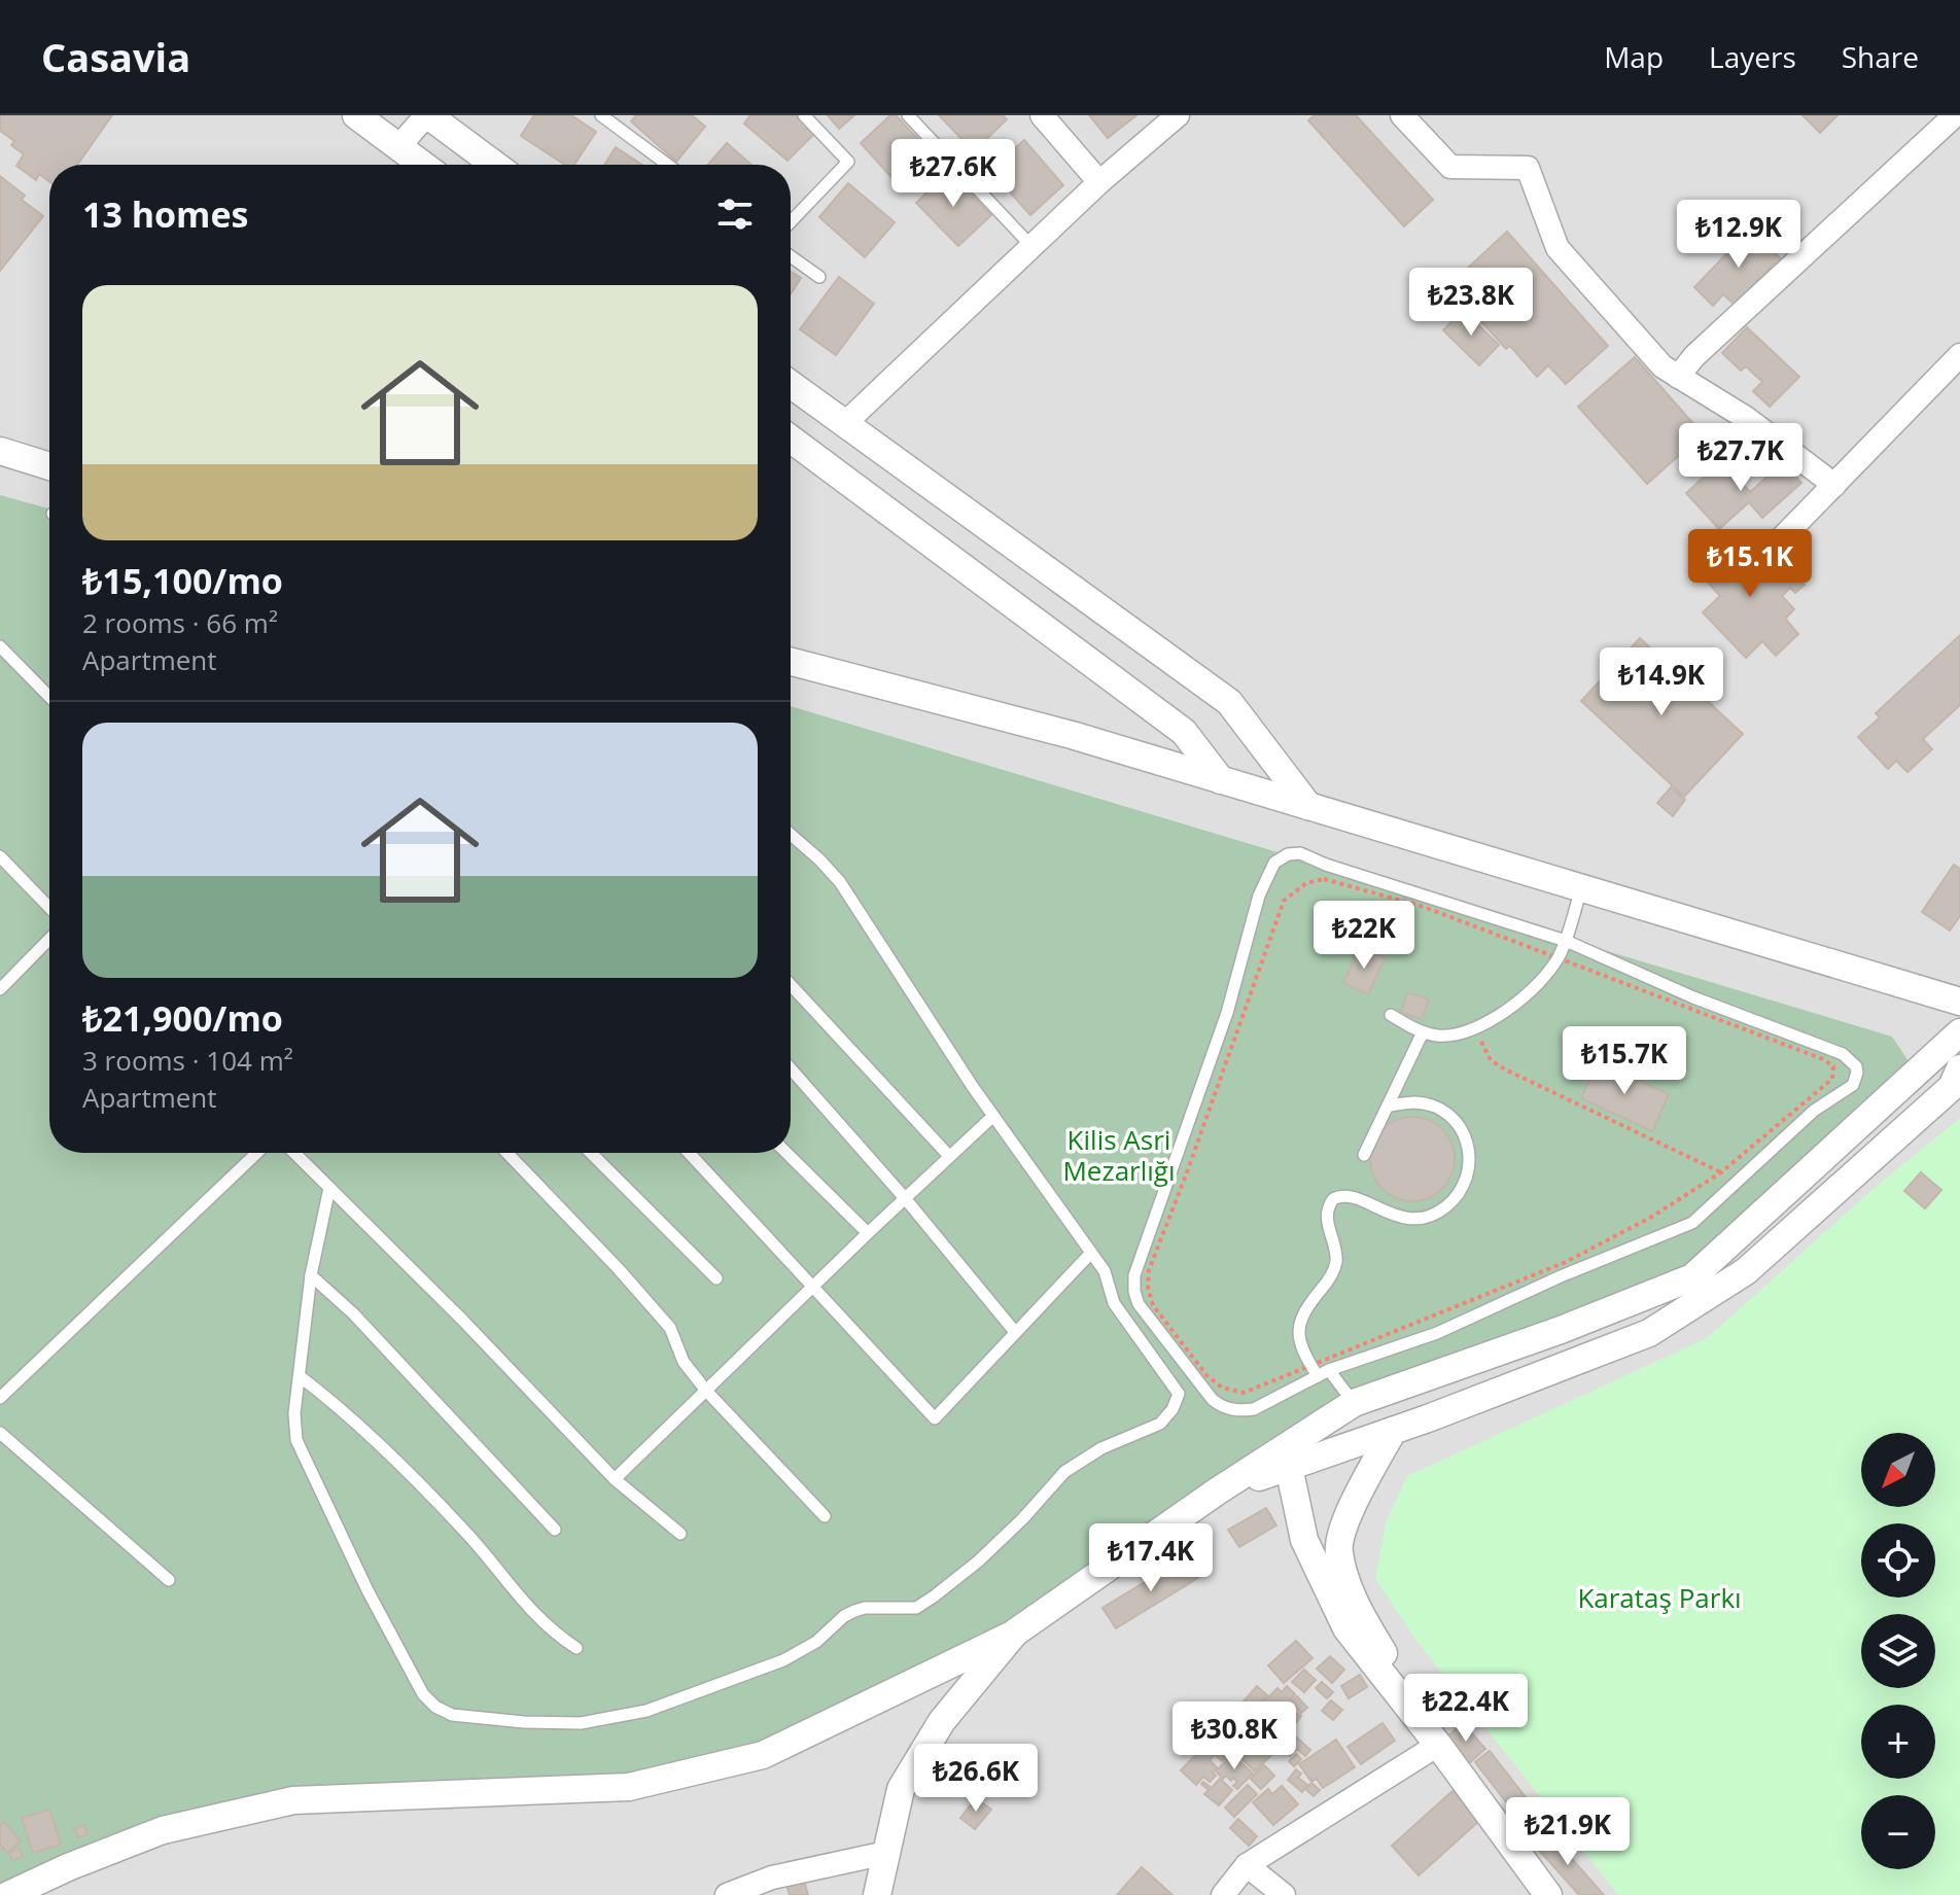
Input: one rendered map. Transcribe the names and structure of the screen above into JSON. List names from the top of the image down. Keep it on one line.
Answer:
{"parks":["Kilis Asri Mezarlığı","Karataş Parkı"],"north":"bottom left","page":{"header":"Casavia","nav":["Map","Layers","Share"],"price":["₺27.6K","₺12.9K","₺23.8K","₺27.7K","₺15.1K","₺14.9K","₺22K","₺15.7K","₺17.4K","₺22.4K","₺30.8K","₺26.6K","₺21.9K"],"heading":"13 homes","list":[{"name":"₺15,100/mo","note":"2 rooms · 66 m² · Apartment"},{"name":"₺21,900/mo","note":"3 rooms · 104 m² · Apartment"}],"map_buttons":["+","−"]}}
